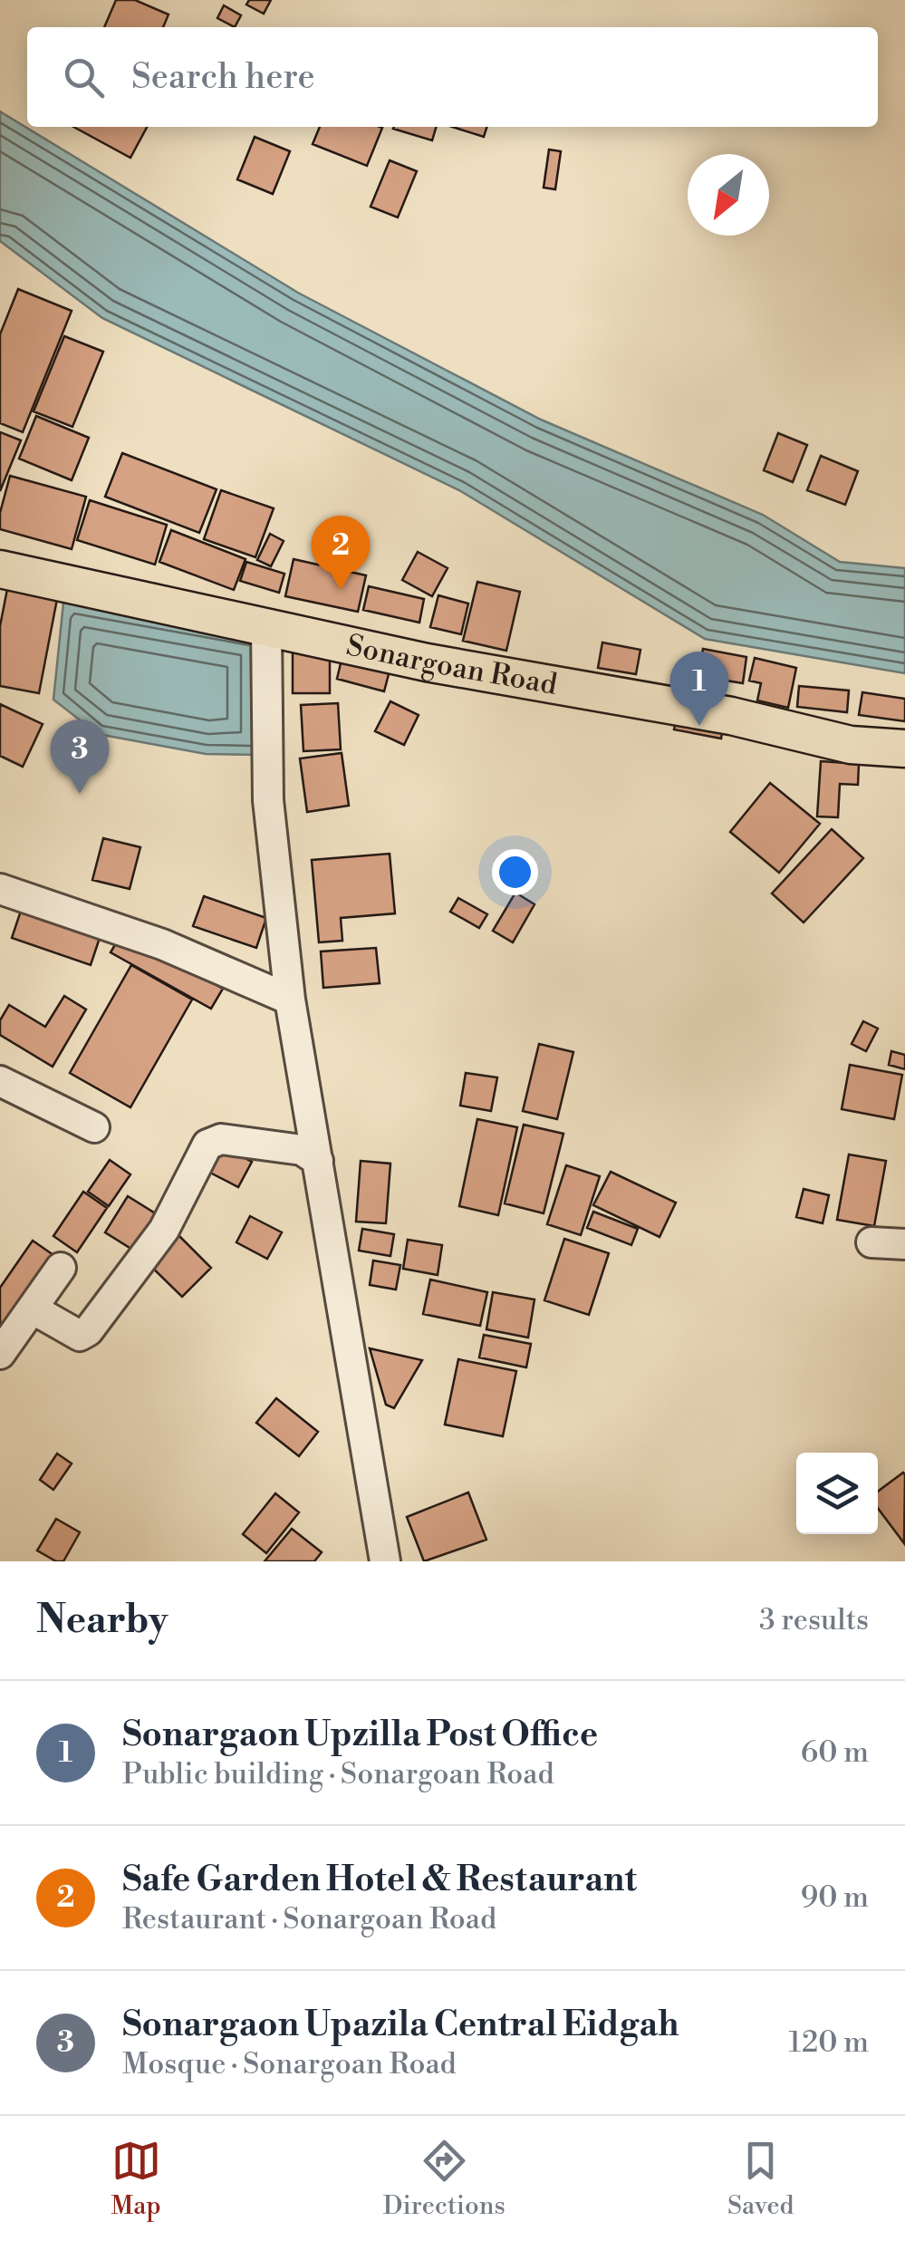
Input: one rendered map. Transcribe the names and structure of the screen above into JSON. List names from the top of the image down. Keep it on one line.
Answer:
{"streets":{"main road":["Sonargoan Road"]},"north":"bottom left","page":{"search":"Search here","pins":["2","1","3"],"heading":["Nearby","3 results"],"list":[{"mark":"1","name":"Sonargaon Upzilla Post Office","note":"Public building · Sonargoan Road","value":"60 m"},{"mark":"2","name":"Safe Garden Hotel & Restaurant","note":"Restaurant · Sonargoan Road","value":"90 m"},{"mark":"3","name":"Sonargaon Upazila Central Eidgah","note":"Mosque · Sonargoan Road","value":"120 m"}],"nav":["Map","Directions","Saved"]}}
